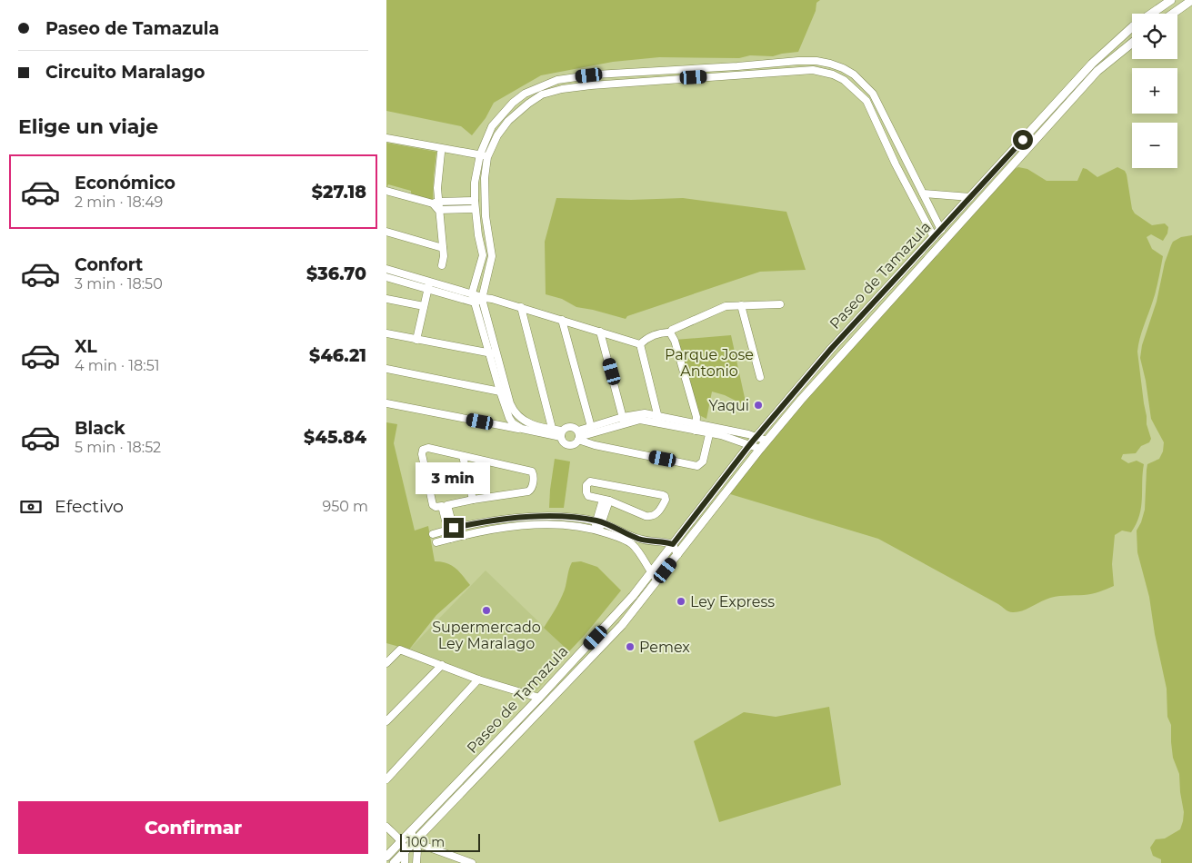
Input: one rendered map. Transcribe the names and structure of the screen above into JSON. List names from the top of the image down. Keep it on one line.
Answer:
{"streets":{"main road":["Paseo de Tamazula"]},"parks":["Parque Jose Antonio"],"places":["Yaqui","Ley Express","Supermercado Ley Maralago","Pemex"],"scale_bar":"100 m","page":{"banner":["Paseo de Tamazula","Circuito Maralago"],"map_buttons":["+","−"],"heading":"Elige un viaje","list":[{"name":"Económico","note":"2 min · 18:49","value":"$27.18"},{"name":"Confort","note":"3 min · 18:50","value":"$36.70"},{"name":"XL","note":"4 min · 18:51","value":"$46.21"},{"name":"Black","note":"5 min · 18:52","value":"$45.84"}],"bubble":"3 min","pay":["Efectivo","950 m"],"buttons":"Confirmar","scale":"100 m"}}
